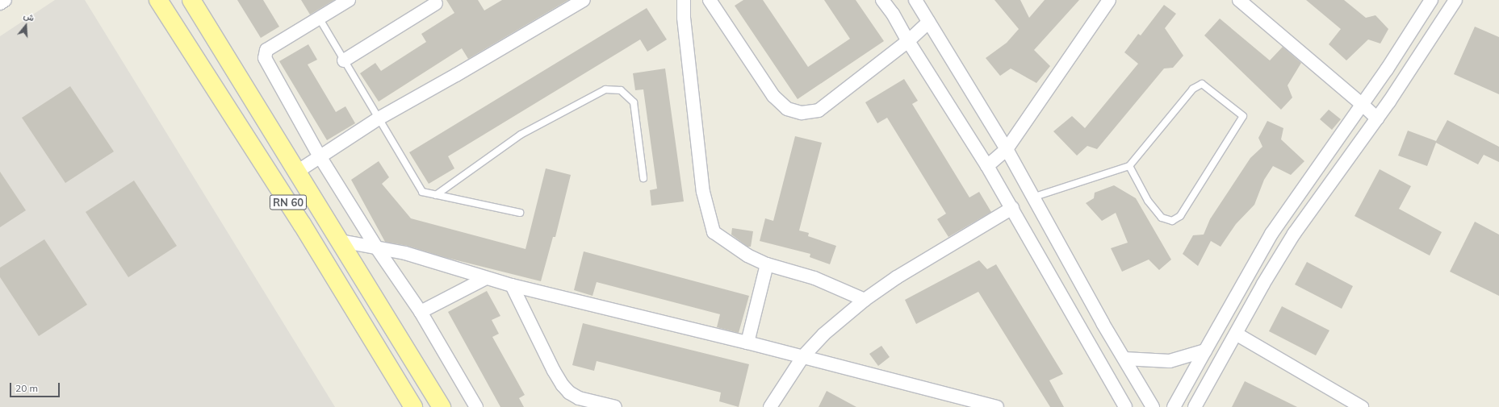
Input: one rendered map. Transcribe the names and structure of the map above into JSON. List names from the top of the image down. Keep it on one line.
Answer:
{"streets":{"main road":["RN 60"]},"scale_bar":"20 m","north":"top"}
